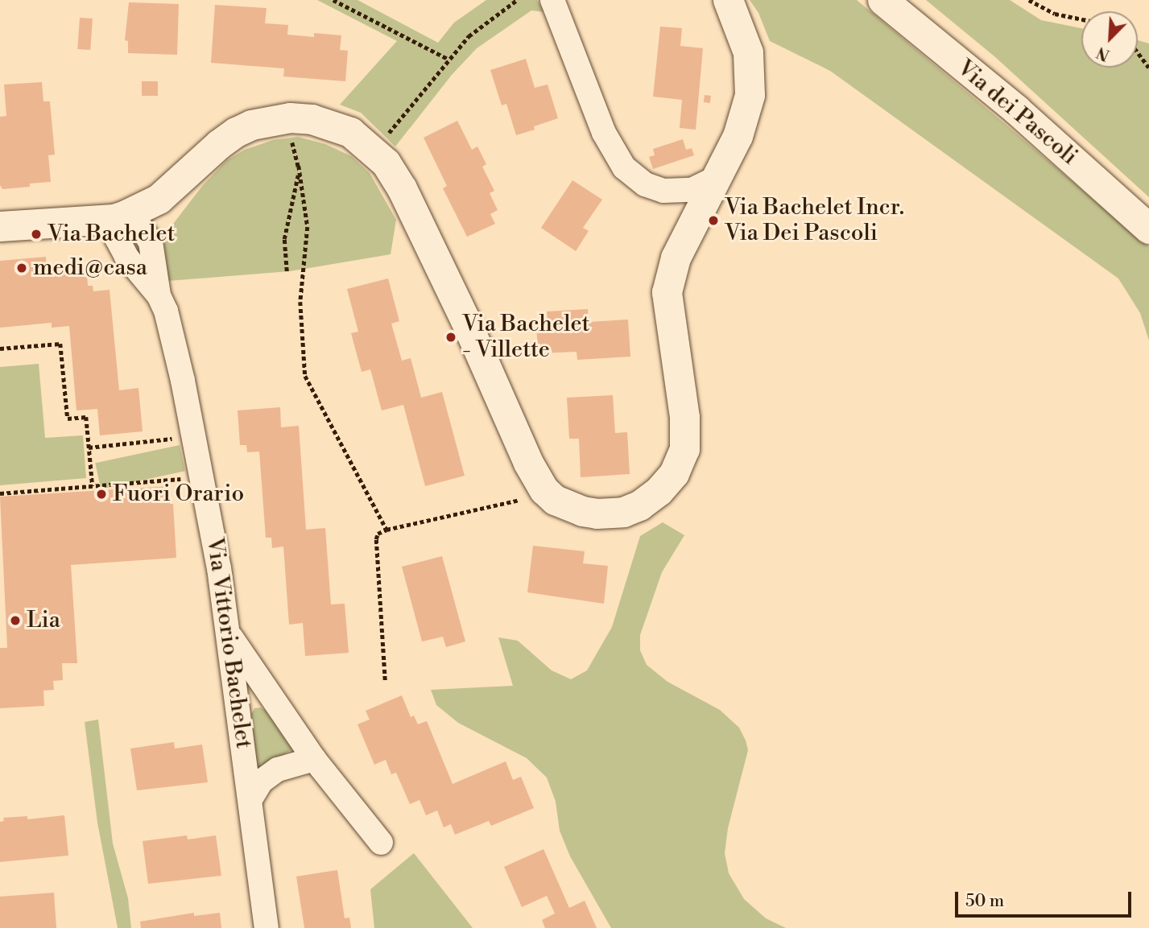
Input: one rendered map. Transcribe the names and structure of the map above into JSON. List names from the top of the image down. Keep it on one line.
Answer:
{"streets":{"street":["Via dei Pascoli","Via Vittorio Bachelet"]},"places":["Via Bachelet Incr. Via Dei Pascoli","Via Bachelet","medi@casa","Via Bachelet - Villette","Fuori Orario","Lia"],"scale_bar":"50 m","north":"bottom left"}
